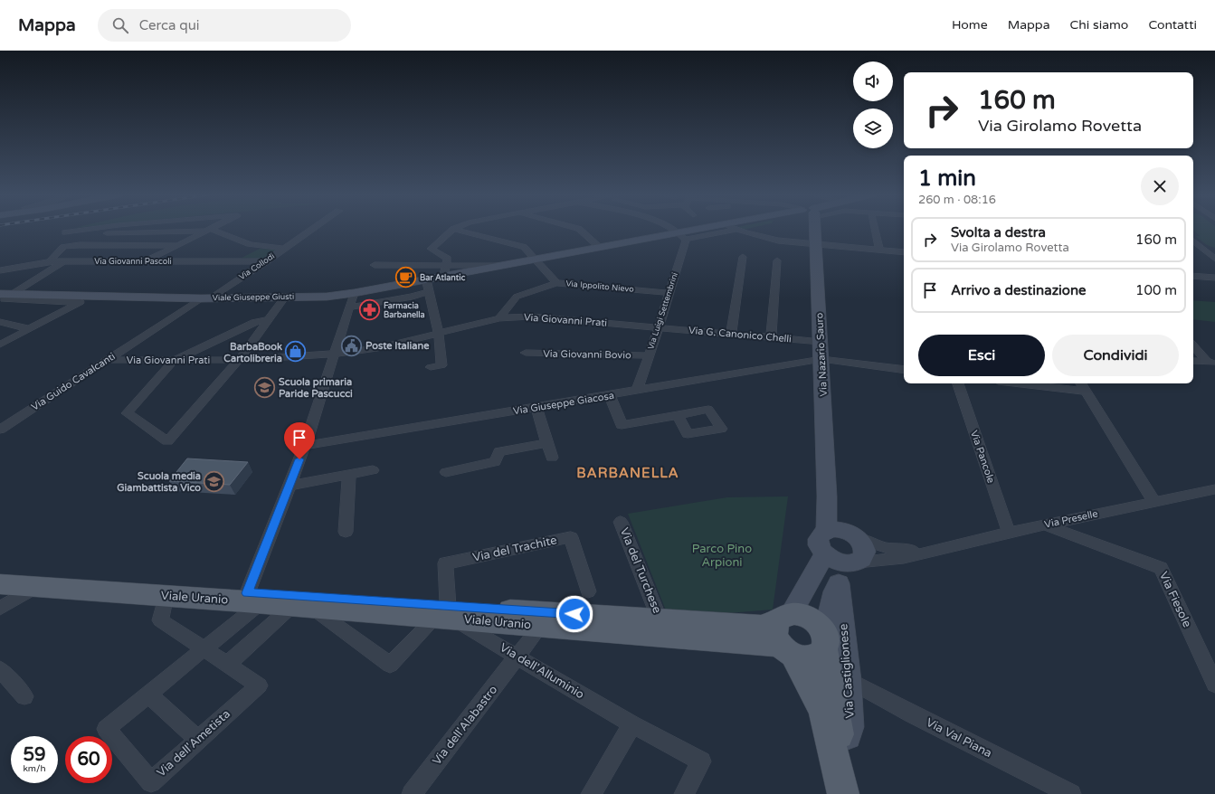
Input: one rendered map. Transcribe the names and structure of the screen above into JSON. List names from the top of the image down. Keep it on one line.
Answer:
{"streets":{"main road":["Viale Giuseppe Giusti","Via Nazario Sauro","Viale Uranio","Via Castiglionese"],"street":["Via Giovanni Pascoli","Via Collodi","Via Ippolito Nievo","Via Luigi Settembrini","Via Giovanni Prati","Via G. Canonico Chelli","Via Giovanni Bovio","Via Guido Cavalcanti","Via Giuseppe Giacosa","Via Pancole","Via Preselle","Via del Trachite","Via del Turchese","Via Fiesole","Via dell'Alluminio","Via dell'Alabastro","Via Val Piana","Via dell'Ametista"]},"crossings":[["Via Giovanni Pascoli","Via Collodi"],["Via Collodi","Viale Giuseppe Giusti"],["Via Collodi","Via Guido Cavalcanti"],["Via Ippolito Nievo","Via Luigi Settembrini"],["Via Ippolito Nievo","Via Giovanni Prati"],["Viale Giuseppe Giusti","Via Luigi Settembrini"],["Viale Giuseppe Giusti","Via Guido Cavalcanti"],["Via Luigi Settembrini","Via Giovanni Prati"],["Via Luigi Settembrini","Via G. Canonico Chelli"],["Via Luigi Settembrini","Via Giovanni Bovio"],["Via Luigi Settembrini","Via Giuseppe Giacosa"],["Via Giovanni Prati","Via G. Canonico Chelli"],["Via Giovanni Prati","Via Guido Cavalcanti"],["Via G. Canonico Chelli","Via Nazario Sauro"],["Via Nazario Sauro","Via Giuseppe Giacosa"],["Via Nazario Sauro","Via Castiglionese"],["Via Pancole","Via Preselle"],["Via Preselle","Via Fiesole"],["Via Preselle","Via Castiglionese"],["Via del Trachite","Viale Uranio"],["Via del Trachite","Via dell'Alluminio"],["Via del Turchese","Viale Uranio"],["Viale Uranio","Via dell'Alluminio"],["Viale Uranio","Via Castiglionese"],["Viale Uranio","Via dell'Alabastro"],["Viale Uranio","Via dell'Ametista"],["Via dell'Alluminio","Via dell'Alabastro"],["Via Castiglionese","Via Val Piana"]],"districts":["BARBANELLA"],"parks":["Parco Pino Arpioni"],"places":{"cafe":["Bar Atlantic"],"pharmacy":["Farmacia Barbanella"],"public building":["Poste Italiane"],"shop":["BarbaBook Cartolibreria"],"school or university":["Scuola primaria Paride Pascucci","Scuola media Giambattista Vico"]},"page":{"header":"Mappa","search":"Cerca qui","nav":["Home","Mappa","Chi siamo","Contatti"],"turn":["160 m","Via Girolamo Rovetta"],"heading":["1 min","260 m · 08:16"],"list":[{"name":"Svolta a destra","note":"Via Girolamo Rovetta","value":"160 m"},{"name":"Arrivo a destinazione","value":"100 m"}],"buttons":["Esci","Condividi"],"speed":"59 km/h","limit":"60"}}
